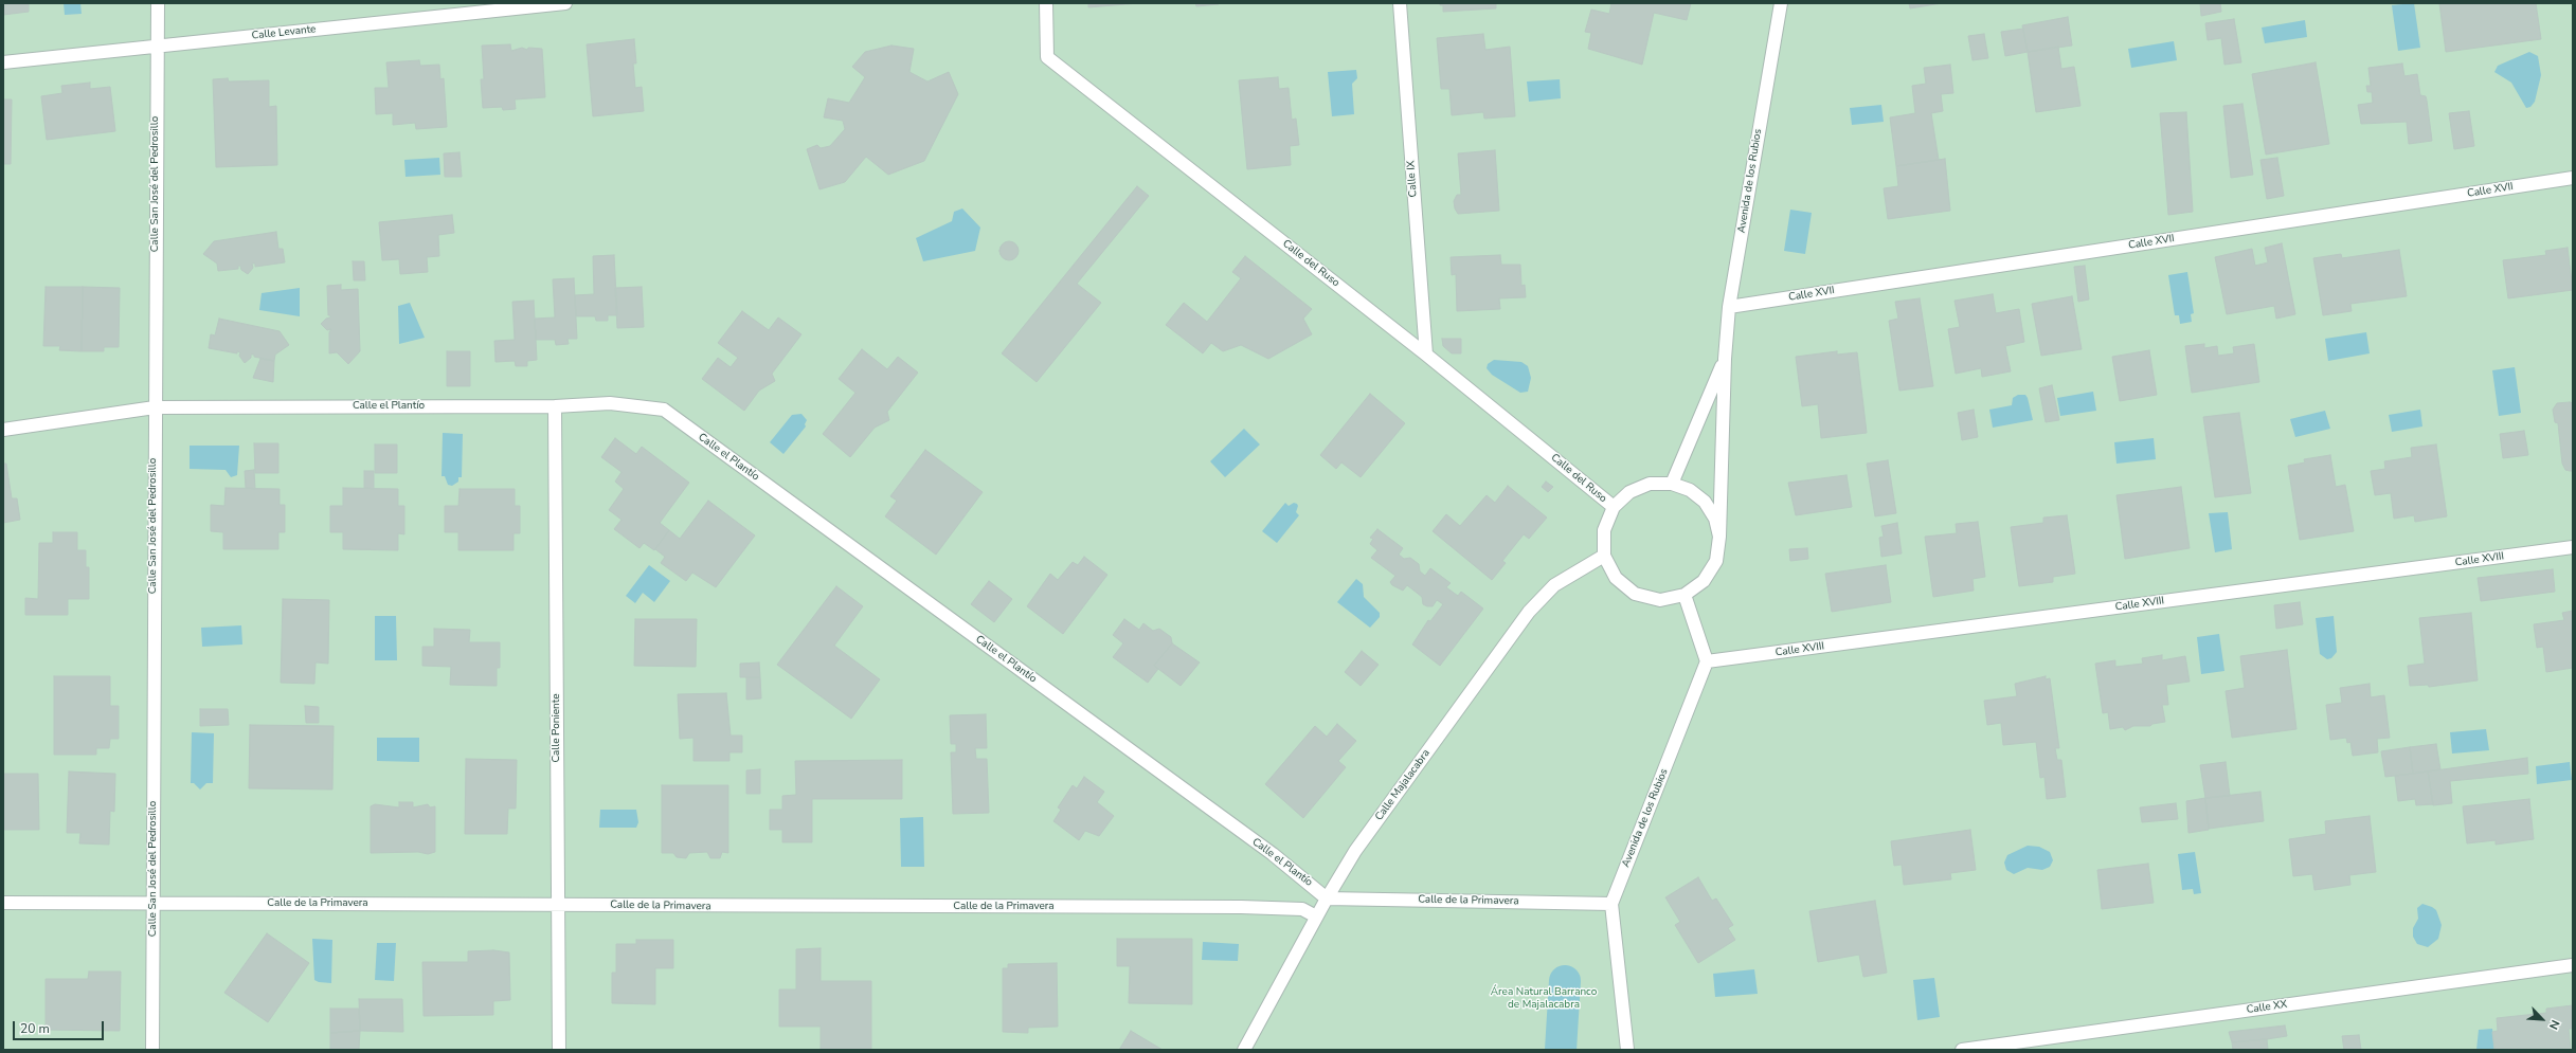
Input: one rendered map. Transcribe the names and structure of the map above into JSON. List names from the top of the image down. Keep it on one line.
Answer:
{"streets":{"street":["Calle Levante","Calle IX","Avenida de los Rubios","Calle San José del Pedrosillo","Calle XVII","Calle del Ruso","Calle el Plantío","Calle XVIII","Calle Poniente","Calle Majalacabra","Calle de la Primavera","Calle XX"]},"crossings":[["Calle Levante","Calle San José del Pedrosillo"],["Calle IX","Calle del Ruso"],["Avenida de los Rubios","Calle XVII"],["Avenida de los Rubios","Calle del Ruso"],["Avenida de los Rubios","Calle XVIII"],["Avenida de los Rubios","Calle Majalacabra"],["Avenida de los Rubios","Calle de la Primavera"],["Calle San José del Pedrosillo","Calle el Plantío"],["Calle San José del Pedrosillo","Calle de la Primavera"],["Calle del Ruso","Calle Majalacabra"],["Calle el Plantío","Calle Poniente"],["Calle el Plantío","Calle Majalacabra"],["Calle el Plantío","Calle de la Primavera"],["Calle Poniente","Calle de la Primavera"],["Calle Majalacabra","Calle de la Primavera"]],"parks":["Área Natural Barranco de Majalacabra"],"scale_bar":"20 m","north":"bottom right"}
